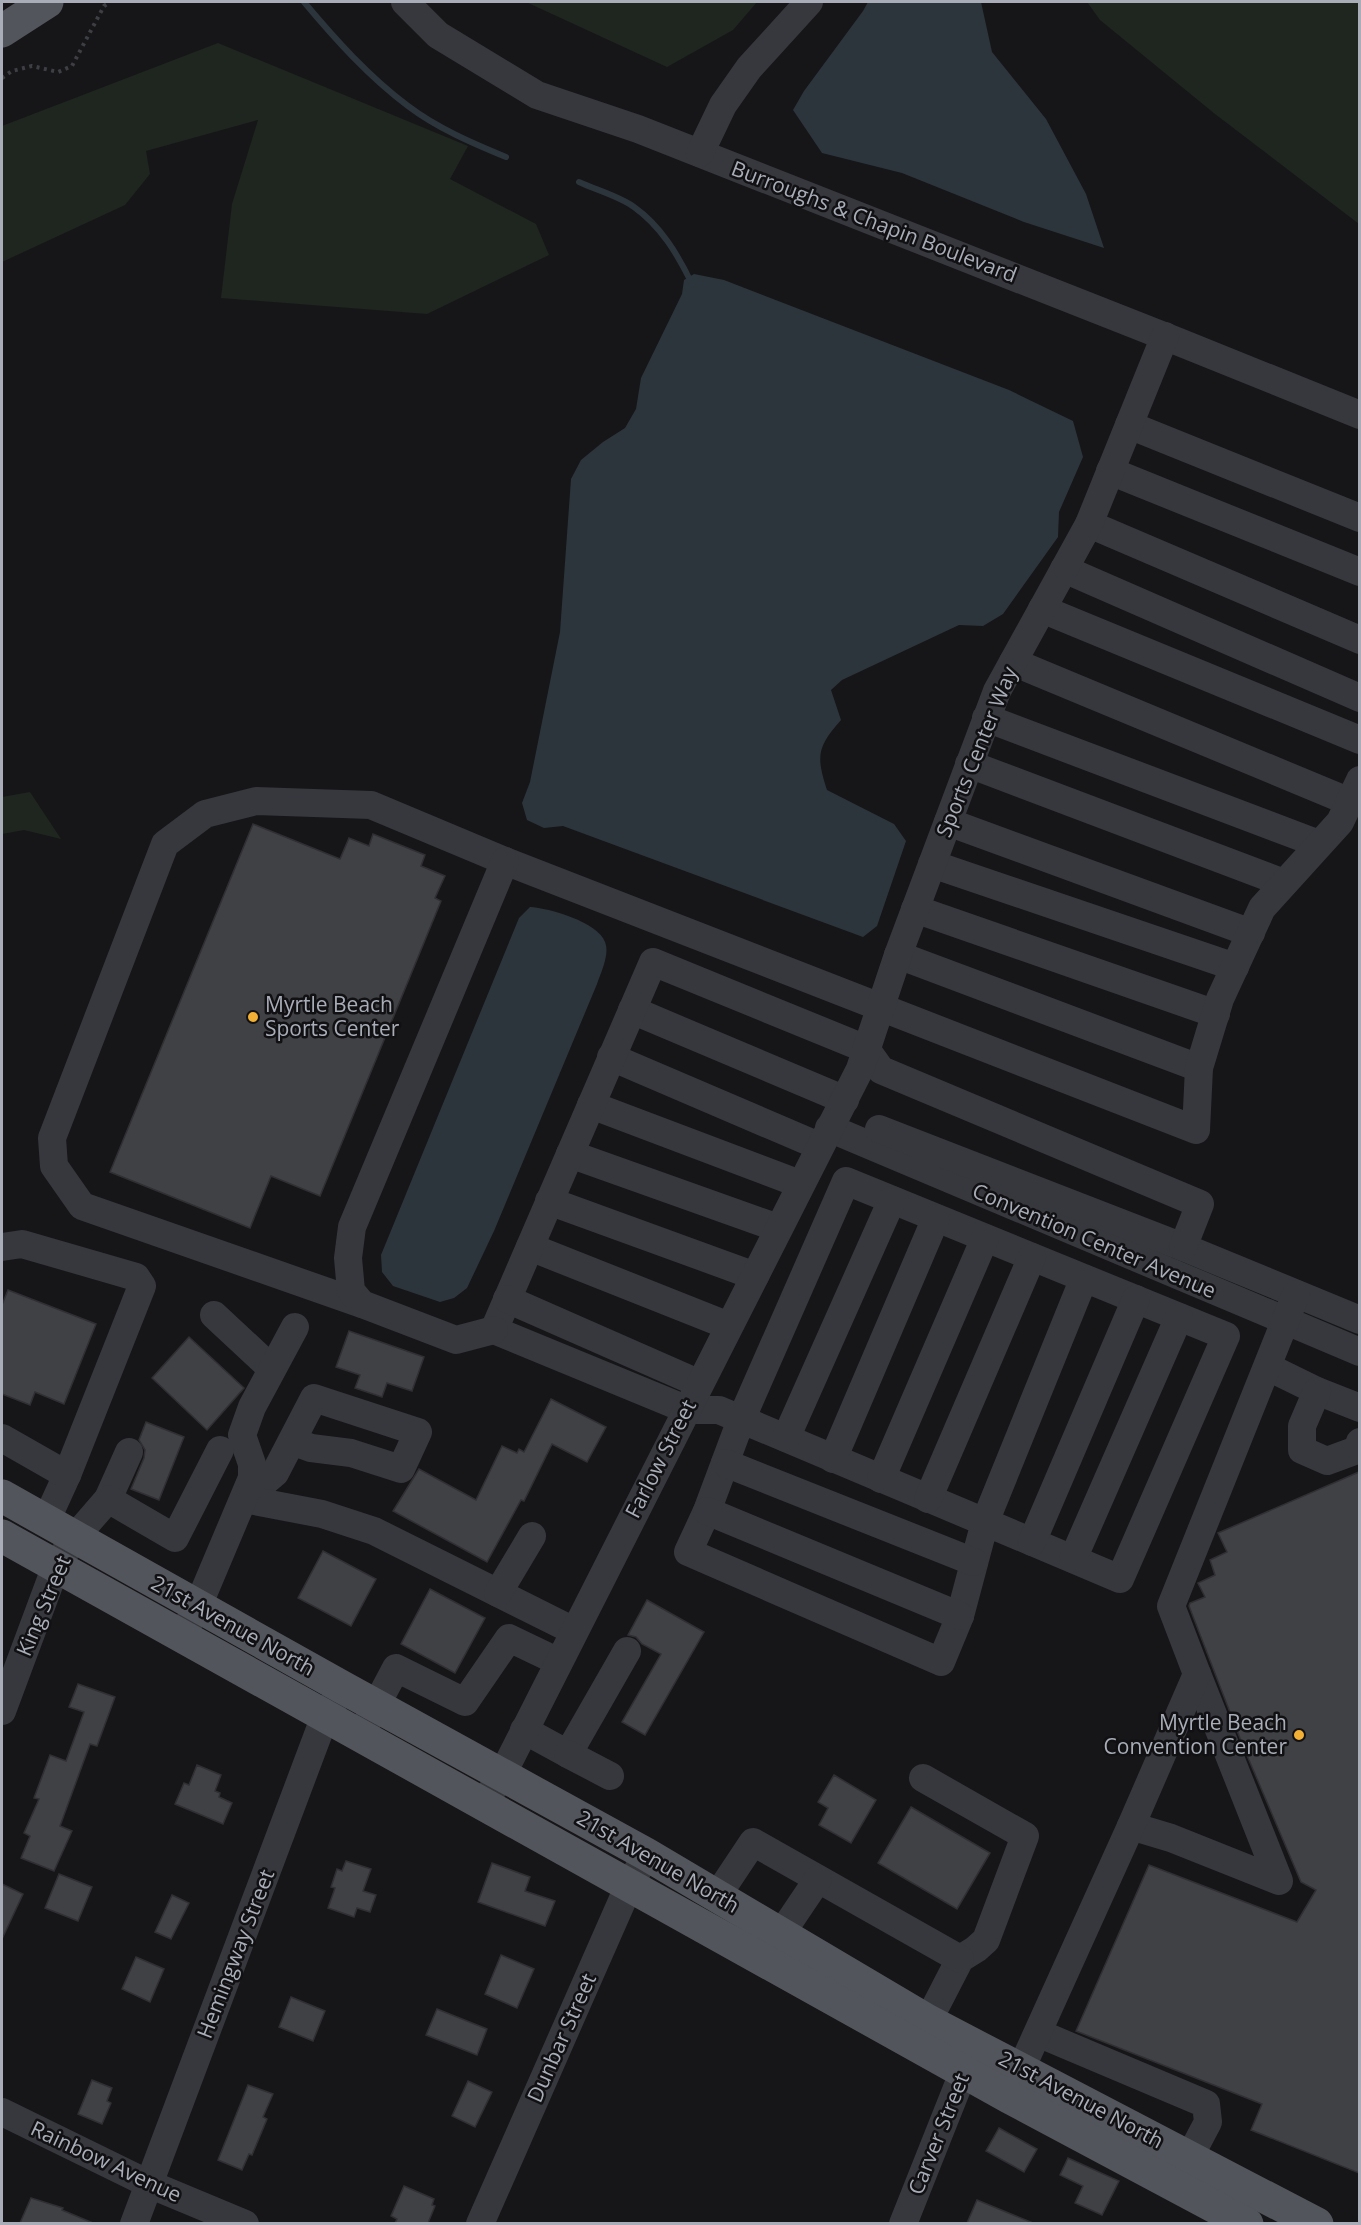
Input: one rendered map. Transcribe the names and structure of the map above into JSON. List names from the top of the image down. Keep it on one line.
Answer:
{"streets":{"main road":["21st Avenue North"],"street":["Burroughs & Chapin Boulevard","Sports Center Way","Convention Center Avenue","Farlow Street","King Street","Hemingway Street","Dunbar Street","Carver Street","Rainbow Avenue"]},"crossings":[["Burroughs & Chapin Boulevard","Sports Center Way"],["Sports Center Way","Convention Center Avenue"],["Sports Center Way","Farlow Street"],["Convention Center Avenue","Farlow Street"],["Farlow Street","21st Avenue North"],["King Street","21st Avenue North"],["21st Avenue North","Hemingway Street"],["21st Avenue North","Dunbar Street"],["21st Avenue North","Carver Street"],["Hemingway Street","Rainbow Avenue"]],"places":["Myrtle Beach Sports Center","Myrtle Beach Convention Center"]}
